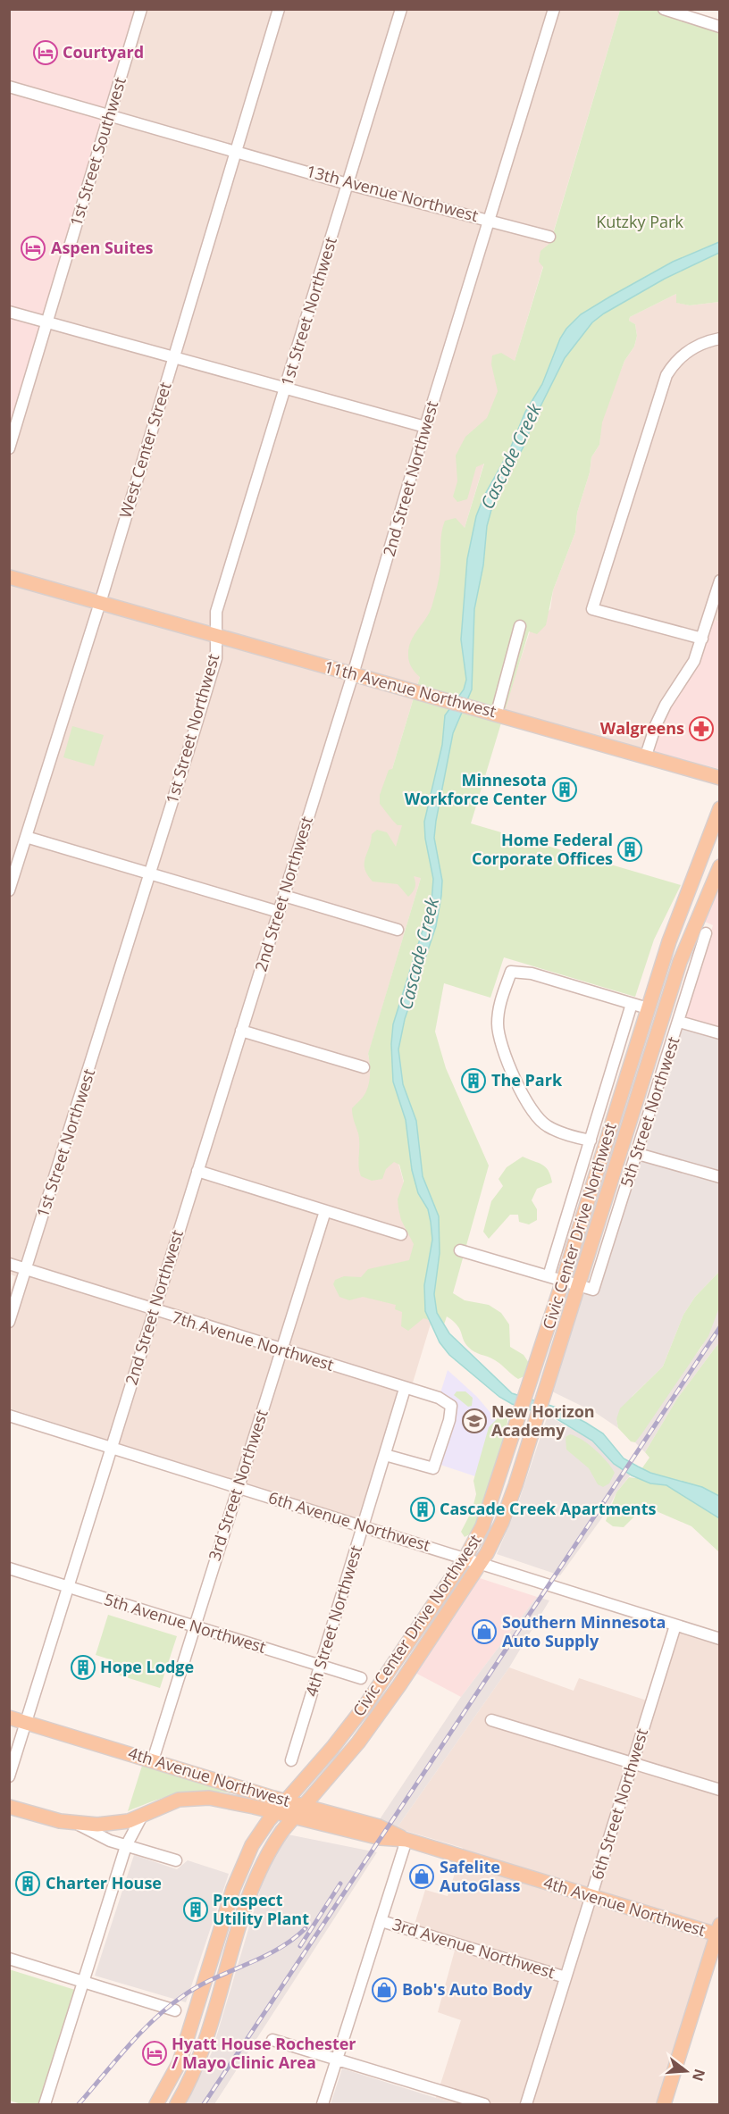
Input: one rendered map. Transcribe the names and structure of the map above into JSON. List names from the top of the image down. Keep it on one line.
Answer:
{"streets":{"main road":["11th Avenue Northwest","Civic Center Drive Northwest","4th Avenue Northwest"],"street":["1st Street Southwest","13th Avenue Northwest","1st Street Northwest","West Center Street","2nd Street Northwest","5th Street Northwest","7th Avenue Northwest","3rd Street Northwest","6th Avenue Northwest","4th Street Northwest","5th Avenue Northwest","6th Street Northwest","3rd Avenue Northwest"]},"crossings":[["1st Street Southwest","13th Avenue Northwest"],["13th Avenue Northwest","1st Street Northwest"],["13th Avenue Northwest","West Center Street"],["13th Avenue Northwest","2nd Street Northwest"],["1st Street Northwest","11th Avenue Northwest"],["1st Street Northwest","7th Avenue Northwest"],["West Center Street","11th Avenue Northwest"],["2nd Street Northwest","11th Avenue Northwest"],["2nd Street Northwest","7th Avenue Northwest"],["2nd Street Northwest","6th Avenue Northwest"],["2nd Street Northwest","5th Avenue Northwest"],["2nd Street Northwest","4th Avenue Northwest"],["5th Street Northwest","Civic Center Drive Northwest"],["Civic Center Drive Northwest","6th Avenue Northwest"],["Civic Center Drive Northwest","4th Avenue Northwest"],["7th Avenue Northwest","3rd Street Northwest"],["7th Avenue Northwest","4th Street Northwest"],["3rd Street Northwest","6th Avenue Northwest"],["3rd Street Northwest","5th Avenue Northwest"],["3rd Street Northwest","4th Avenue Northwest"],["6th Avenue Northwest","4th Street Northwest"],["6th Avenue Northwest","6th Street Northwest"],["4th Street Northwest","5th Avenue Northwest"],["4th Avenue Northwest","6th Street Northwest"],["6th Street Northwest","3rd Avenue Northwest"]],"water":["Cascade Creek"],"parks":["Kutzky Park"],"places":{"hotel":["Courtyard","Aspen Suites","Hyatt House Rochester / Mayo Clinic Area"],"pharmacy":["Walgreens"],"building":["Minnesota Workforce Center","Home Federal Corporate Offices","The Park","Cascade Creek Apartments","Hope Lodge","Charter House","Prospect Utility Plant"],"school or university":["New Horizon Academy"],"shop":["Southern Minnesota Auto Supply","Safelite AutoGlass","Bob's Auto Body"]},"north":"right"}
